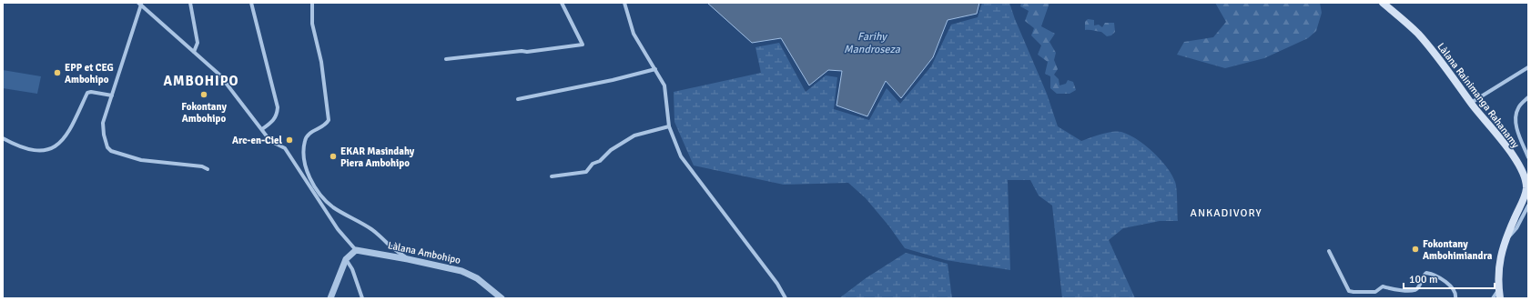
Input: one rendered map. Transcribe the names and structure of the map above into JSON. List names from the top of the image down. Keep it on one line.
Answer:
{"streets":{"main road":["Làlana Rainimanga Rahanamy"],"street":["Làlana Ambohipo"]},"districts":["AMBOHIPO","ANKADIVORY"],"water":["Farihy Mandroseza"],"places":["EPP et CEG Ambohipo","Fokontany Ambohipo","Arc-en-Ciel","EKAR Masindahy Piera Ambohipo","Fokontany Ambohimiandra"],"scale_bar":"100 m"}
